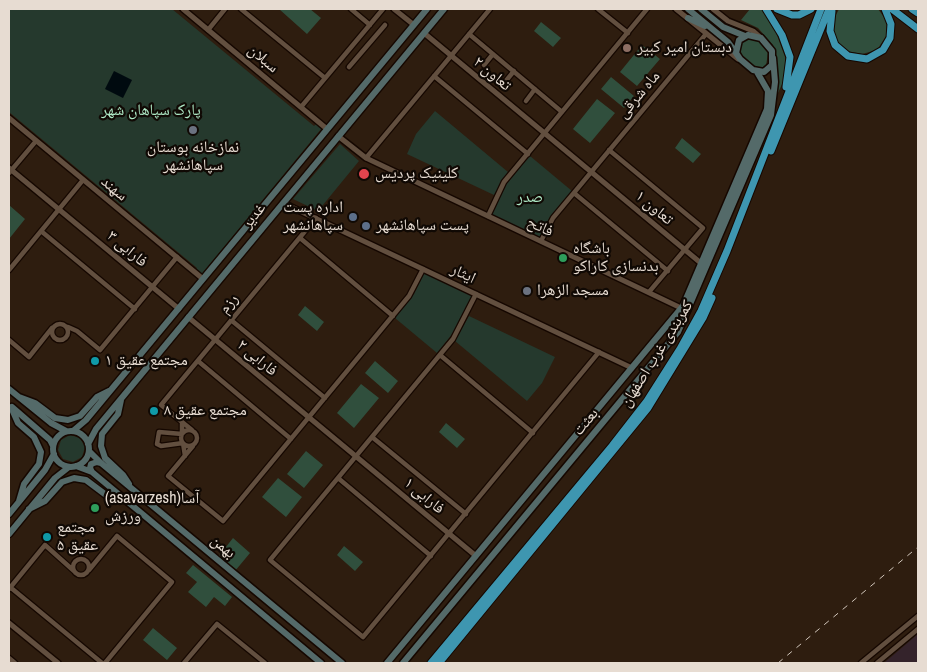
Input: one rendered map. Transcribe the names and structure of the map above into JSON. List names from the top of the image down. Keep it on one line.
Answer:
{"streets":{"highway":["کمربندی غرب اصفهان"],"main road":["غدیر","بعثت","بهمن"],"street":["سبلان","تعاون ۲","ماه شرقی","سهند","تعاون ۱","فاتح","فارابی ۳","ایثار","رزم","فارابی ۲","فارابی ۱"]},"crossings":[["سبلان","غدیر"],["تعاون ۲","ماه شرقی"],["تعاون ۲","تعاون ۱"],["تعاون ۲","غدیر"],["ماه شرقی","تعاون ۱"],["ماه شرقی","فاتح"],["سهند","غدیر"],["تعاون ۱","بعثت"],["غدیر","فاتح"],["غدیر","فارابی ۳"],["غدیر","ایثار"],["غدیر","فارابی ۲"],["غدیر","بهمن"],["فاتح","بعثت"],["ایثار","رزم"],["ایثار","بعثت"],["رزم","فارابی ۲"],["فارابی ۲","فارابی ۱"],["بعثت","فارابی ۱"]],"parks":["پارک سپاهان شهر","صدر"],"places":["دبستان امیر کبیر","نمازخانه بوستان سپاهانشهر","کلینیک پردیس","اداره پست سپاهانشهر","پست سپاهانشهر","باشگاه بدنسازی کاراکو","مسجد الزهرا","مجتمع عقیق ۱","مجتمع عقیق ۸","(asavarzesh)آسا ورزش","مجتمع عقیق ۵"]}
